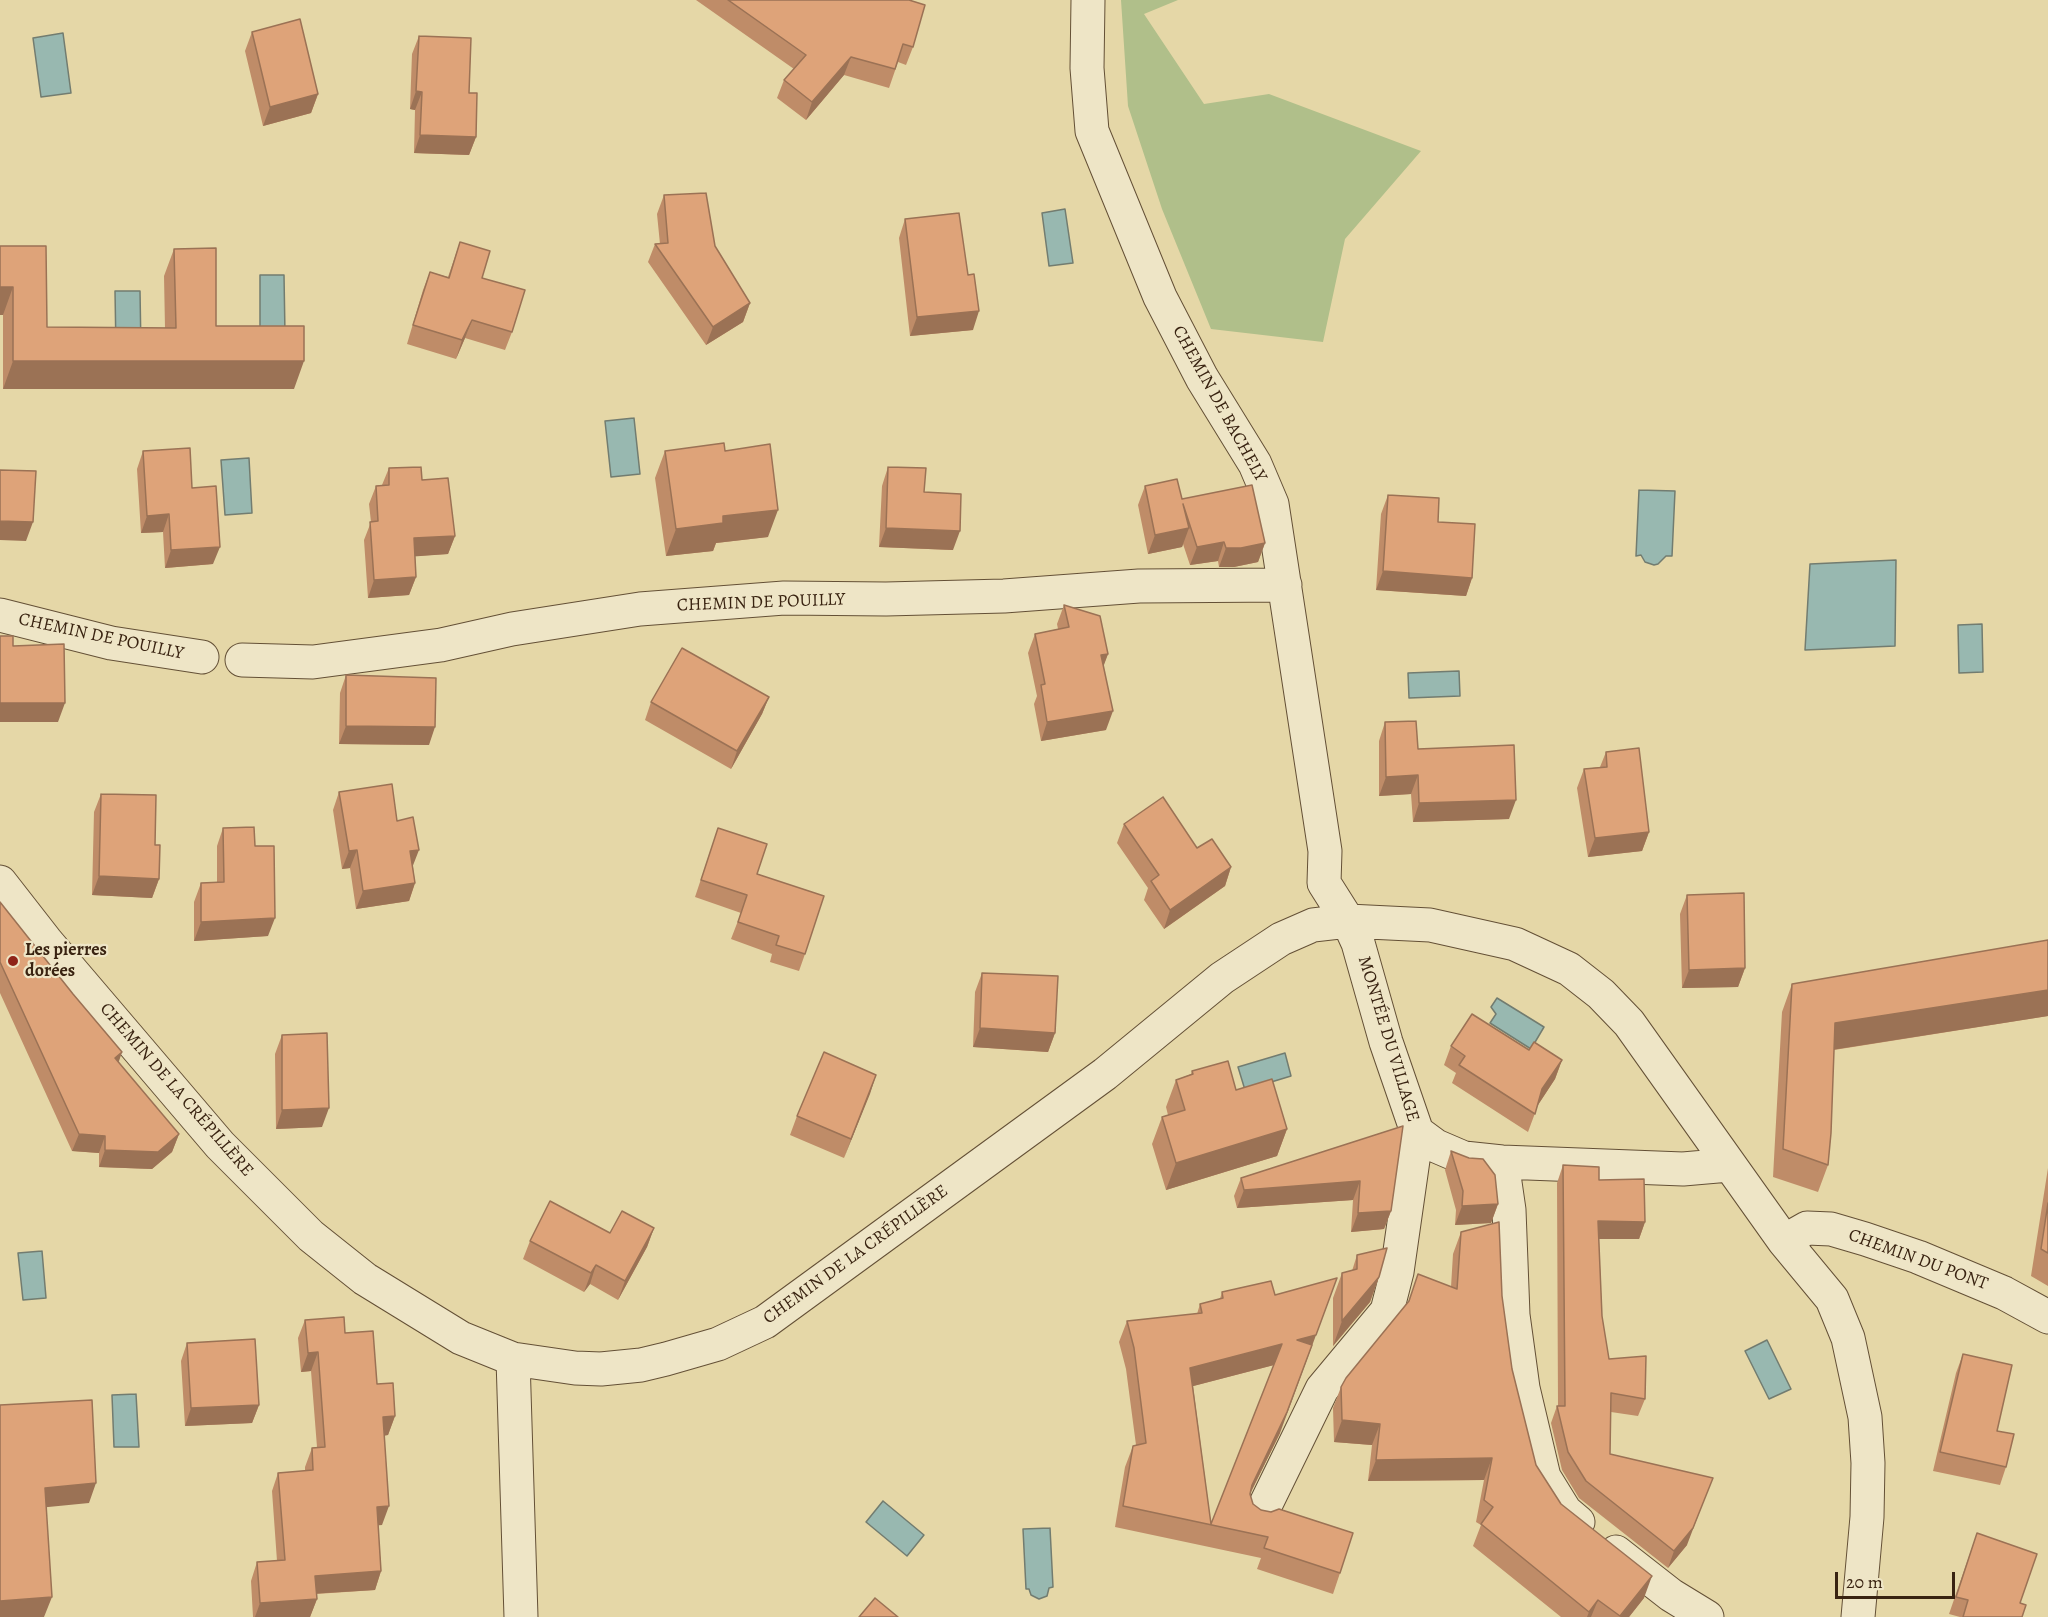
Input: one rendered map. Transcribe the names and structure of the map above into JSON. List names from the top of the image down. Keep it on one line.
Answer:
{"streets":{"street":["CHEMIN DE BACHELY","CHEMIN DE POUILLY","MONTÉE DU VILLAGE","CHEMIN DE LA CRÉPILLÈRE","CHEMIN DU PONT"]},"crossings":[["CHEMIN DE BACHELY","CHEMIN DE POUILLY"],["CHEMIN DE BACHELY","MONTÉE DU VILLAGE"],["CHEMIN DE BACHELY","CHEMIN DE LA CRÉPILLÈRE"],["MONTÉE DU VILLAGE","CHEMIN DE LA CRÉPILLÈRE"],["CHEMIN DE LA CRÉPILLÈRE","CHEMIN DU PONT"]],"places":["Les pierres dorées"],"scale_bar":"20 m"}
